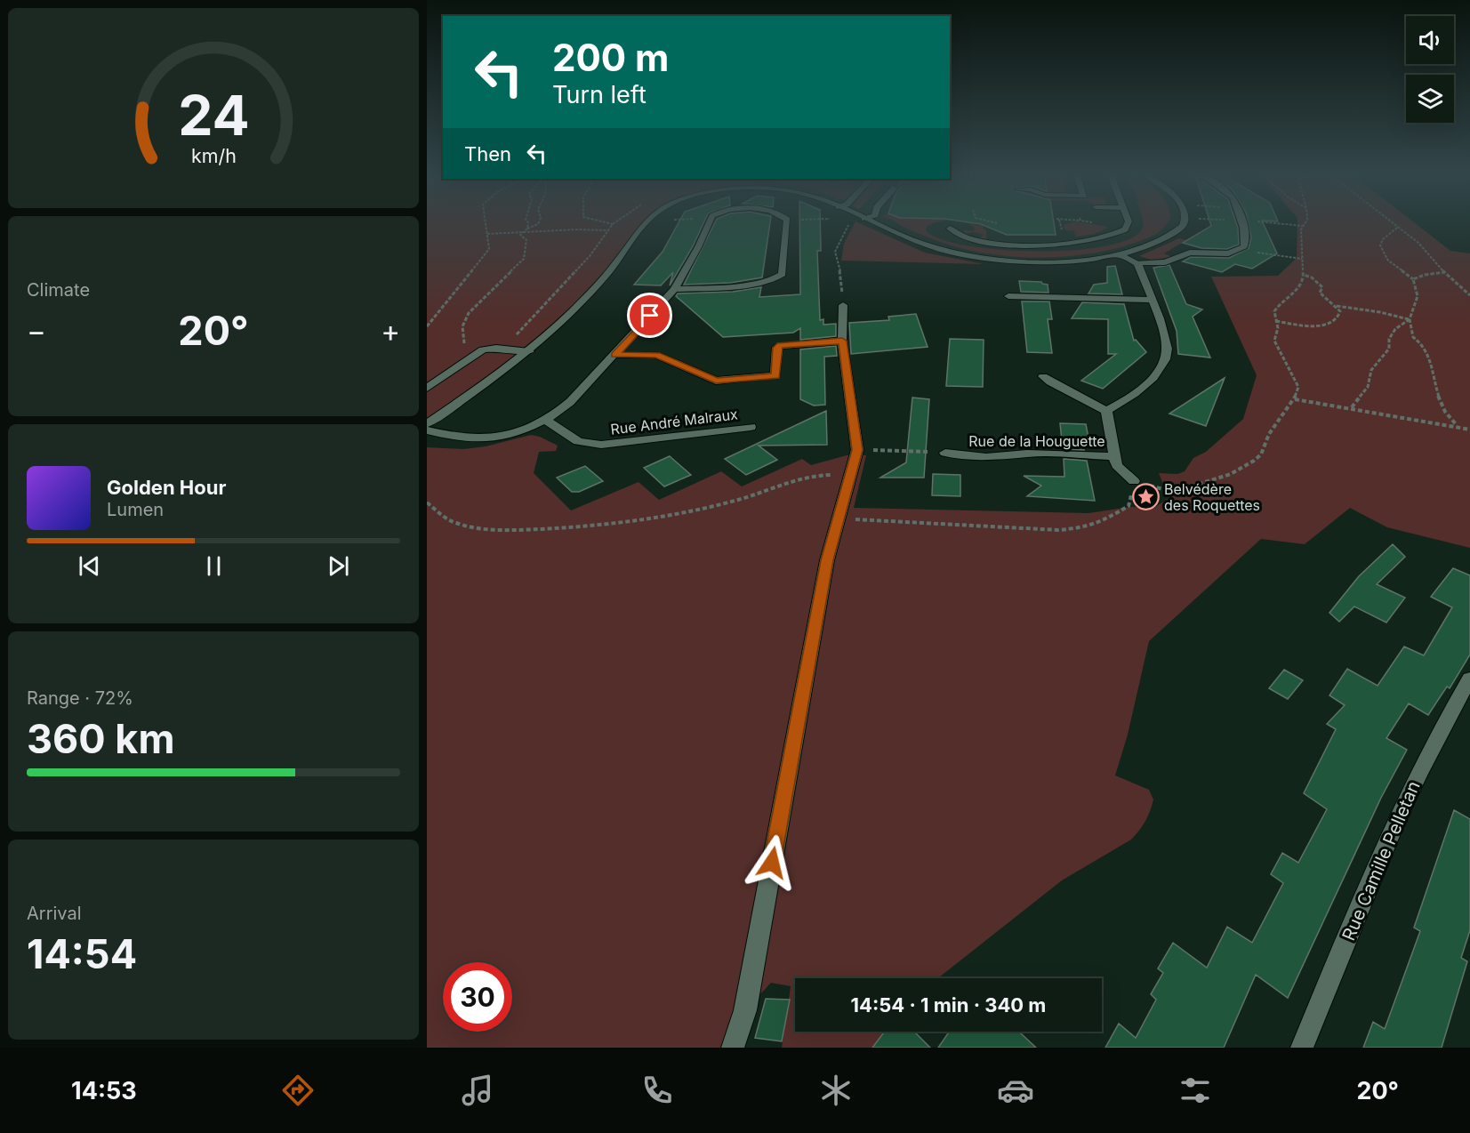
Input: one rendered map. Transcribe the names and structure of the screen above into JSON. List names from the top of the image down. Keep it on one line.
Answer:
{"streets":{"street":["Rue André Malraux","Rue de la Houguette","Rue Camille Pelletan"]},"places":{"place":["Belvédère des Roquettes"]},"page":{"turn":["200 m","Turn left"],"then":"Then","tile":["Climate",["Range · 72%","360 km"],["Arrival","14:54"]],"heat":["−","20°","+"],"song":["Golden Hour","Lumen"],"limit":"30","trip":"14:54 · 1 min · 340 m","tabs":["14:53","20°"],"gauge":["24","km/h"]}}
